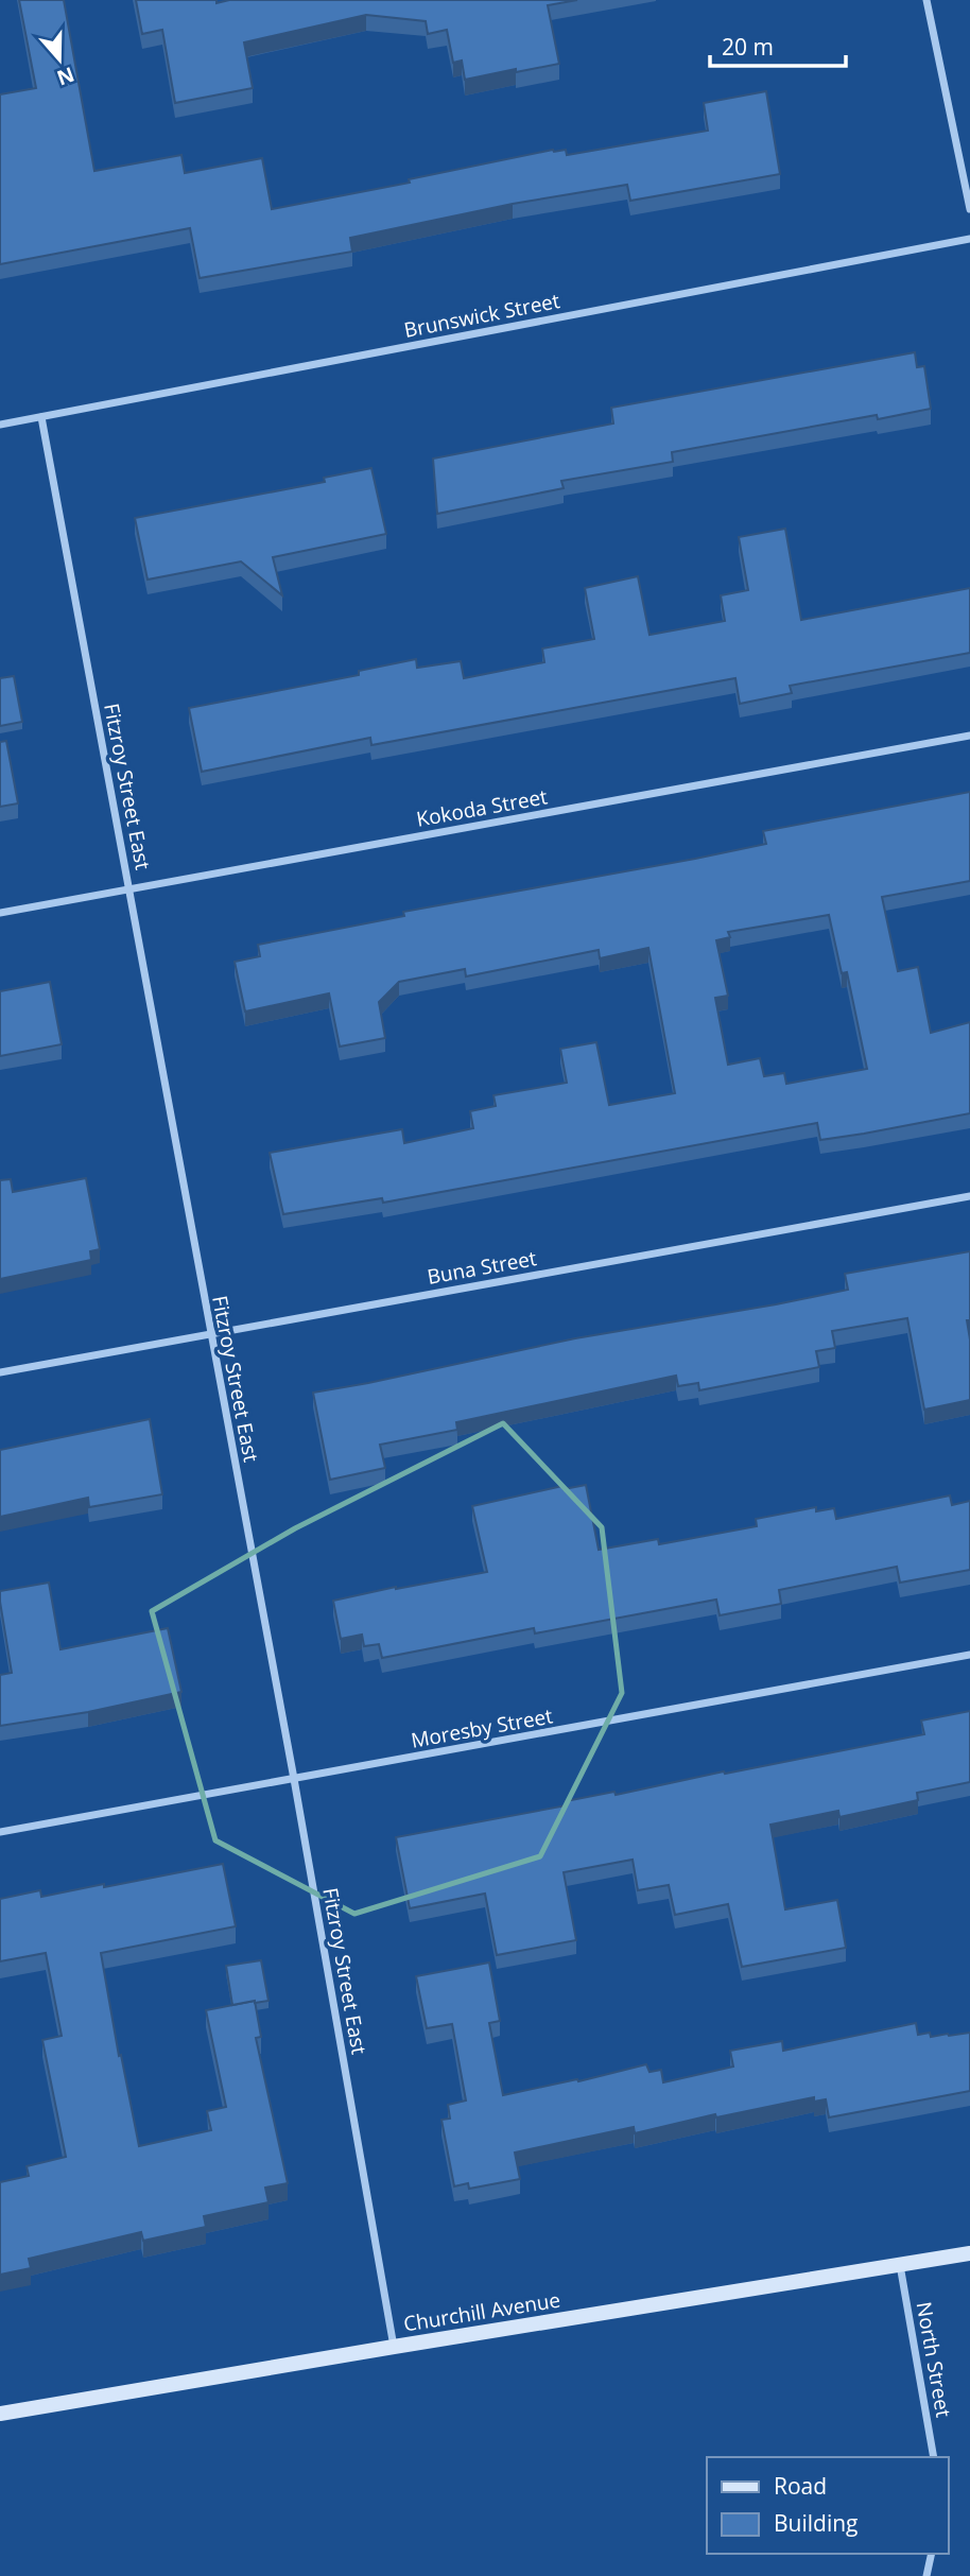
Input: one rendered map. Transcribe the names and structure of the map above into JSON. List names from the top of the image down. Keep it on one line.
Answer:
{"streets":{"street":["Brunswick Street","Fitzroy Street East","Kokoda Street","Buna Street","Moresby Street","Churchill Avenue","North Street"]},"crossings":[["Brunswick Street","Fitzroy Street East"],["Fitzroy Street East","Kokoda Street"],["Fitzroy Street East","Buna Street"],["Fitzroy Street East","Moresby Street"],["Fitzroy Street East","Churchill Avenue"],["Churchill Avenue","North Street"]],"legend":["Road","Building"],"scale_bar":"20 m","north":"bottom"}
